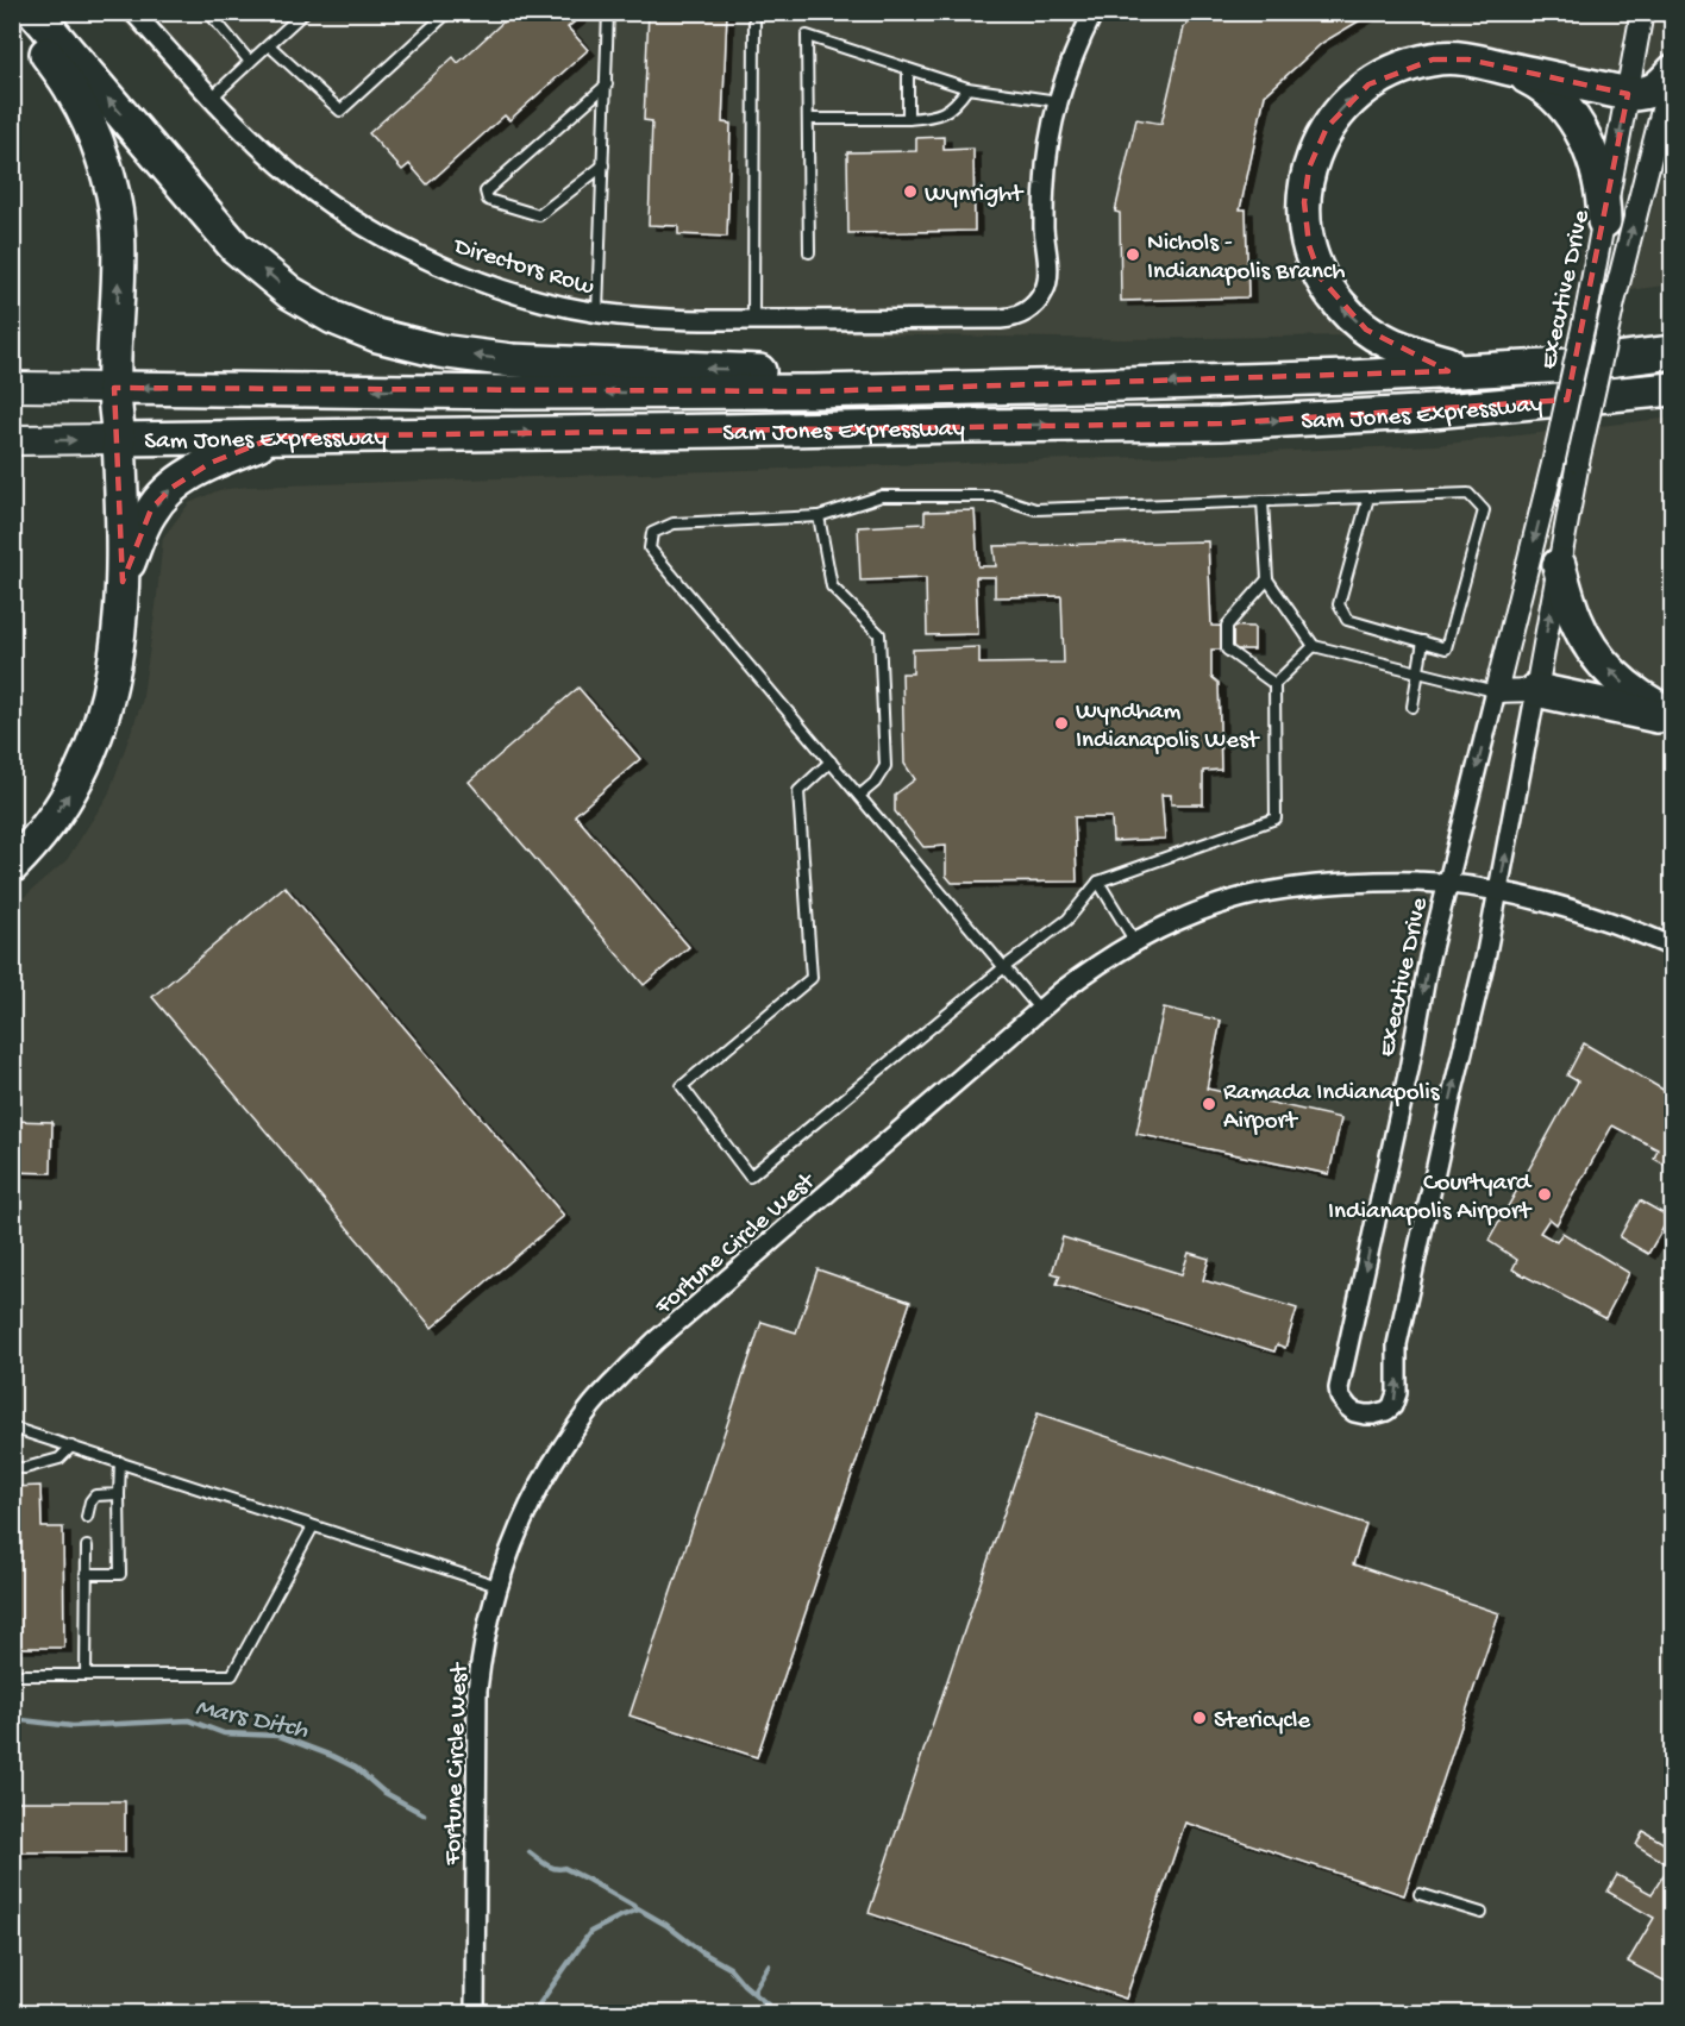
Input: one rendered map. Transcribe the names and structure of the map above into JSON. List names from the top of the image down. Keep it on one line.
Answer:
{"streets":{"highway":["Sam Jones Expressway"],"street":["Directors Row","Executive Drive","Fortune Circle West"]},"crossings":[["Executive Drive","Fortune Circle West"]],"water":["Mars Ditch"],"places":["Wynright","Nichols - Indianapolis Branch","Wyndham Indianapolis West","Ramada Indianapolis Airport","Courtyard Indianapolis Airport","Stericycle"]}
